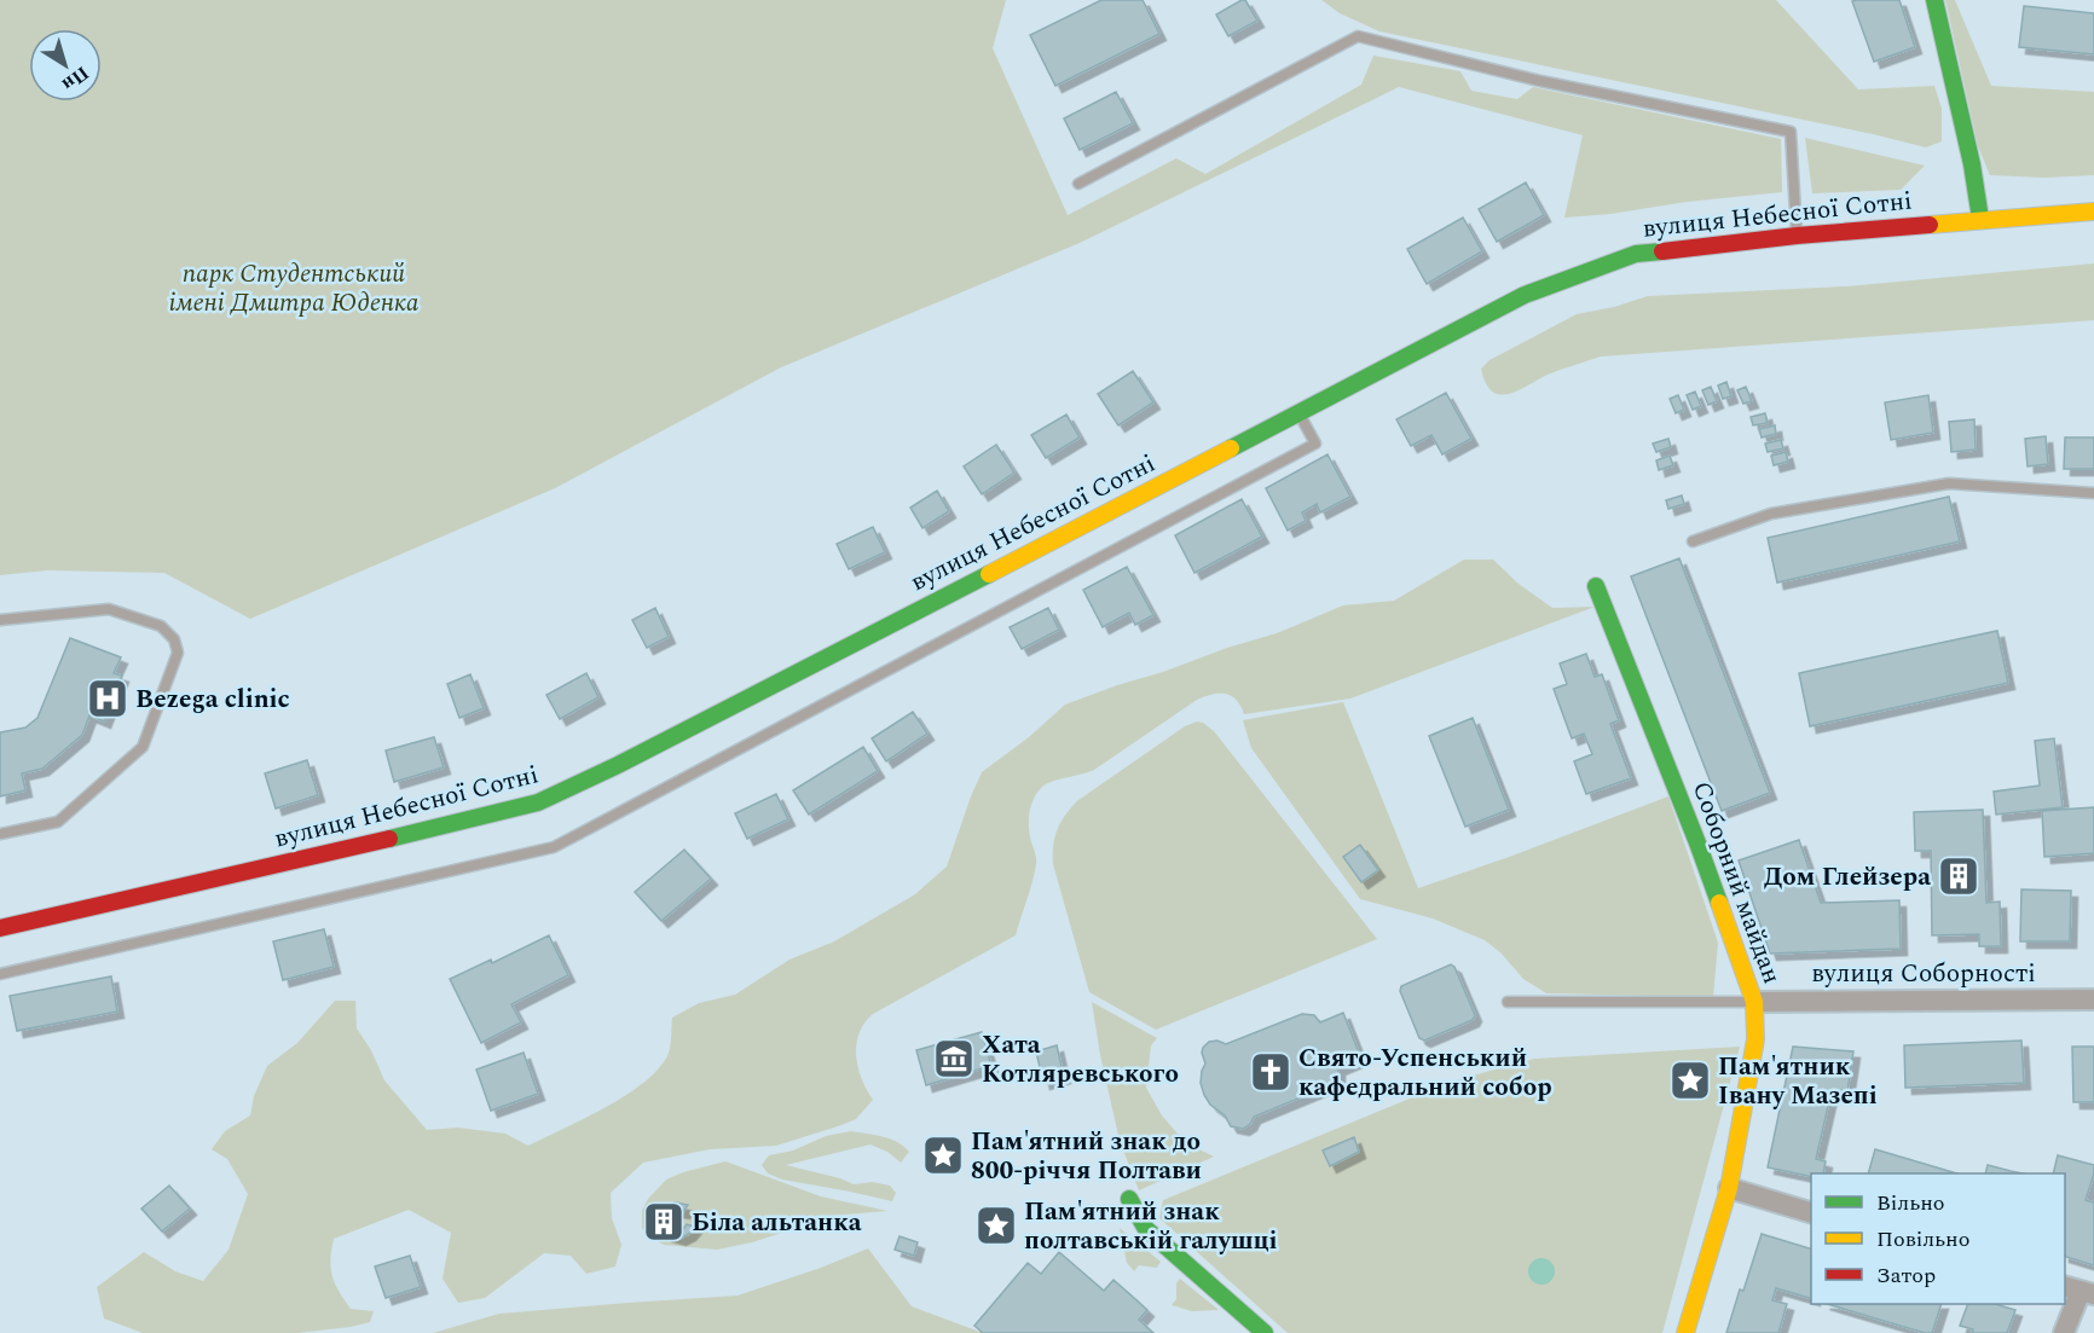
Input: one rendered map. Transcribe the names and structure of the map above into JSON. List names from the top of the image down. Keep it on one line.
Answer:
{"streets":{"main road":["вулиця Небесної Сотні","Соборний майдан"],"street":["вулиця Соборності"]},"crossings":[["Соборний майдан","вулиця Соборності"]],"parks":["парк Студентський імені Дмитра Юденка"],"places":{"hospital":["Bezega clinic"],"building":["Дом Глейзера","Біла альтанка"],"museum":["Хата Котляревського"],"church":["Свято-Успенський кафедральний собор"],"place":["Пам'ятник Івану Мазепі","Пам'ятний знак до 800-річчя Полтави","Пам'ятний знак полтавській галушці"]},"legend":["Вільно","Повільно","Затор"],"north":"bottom right"}
